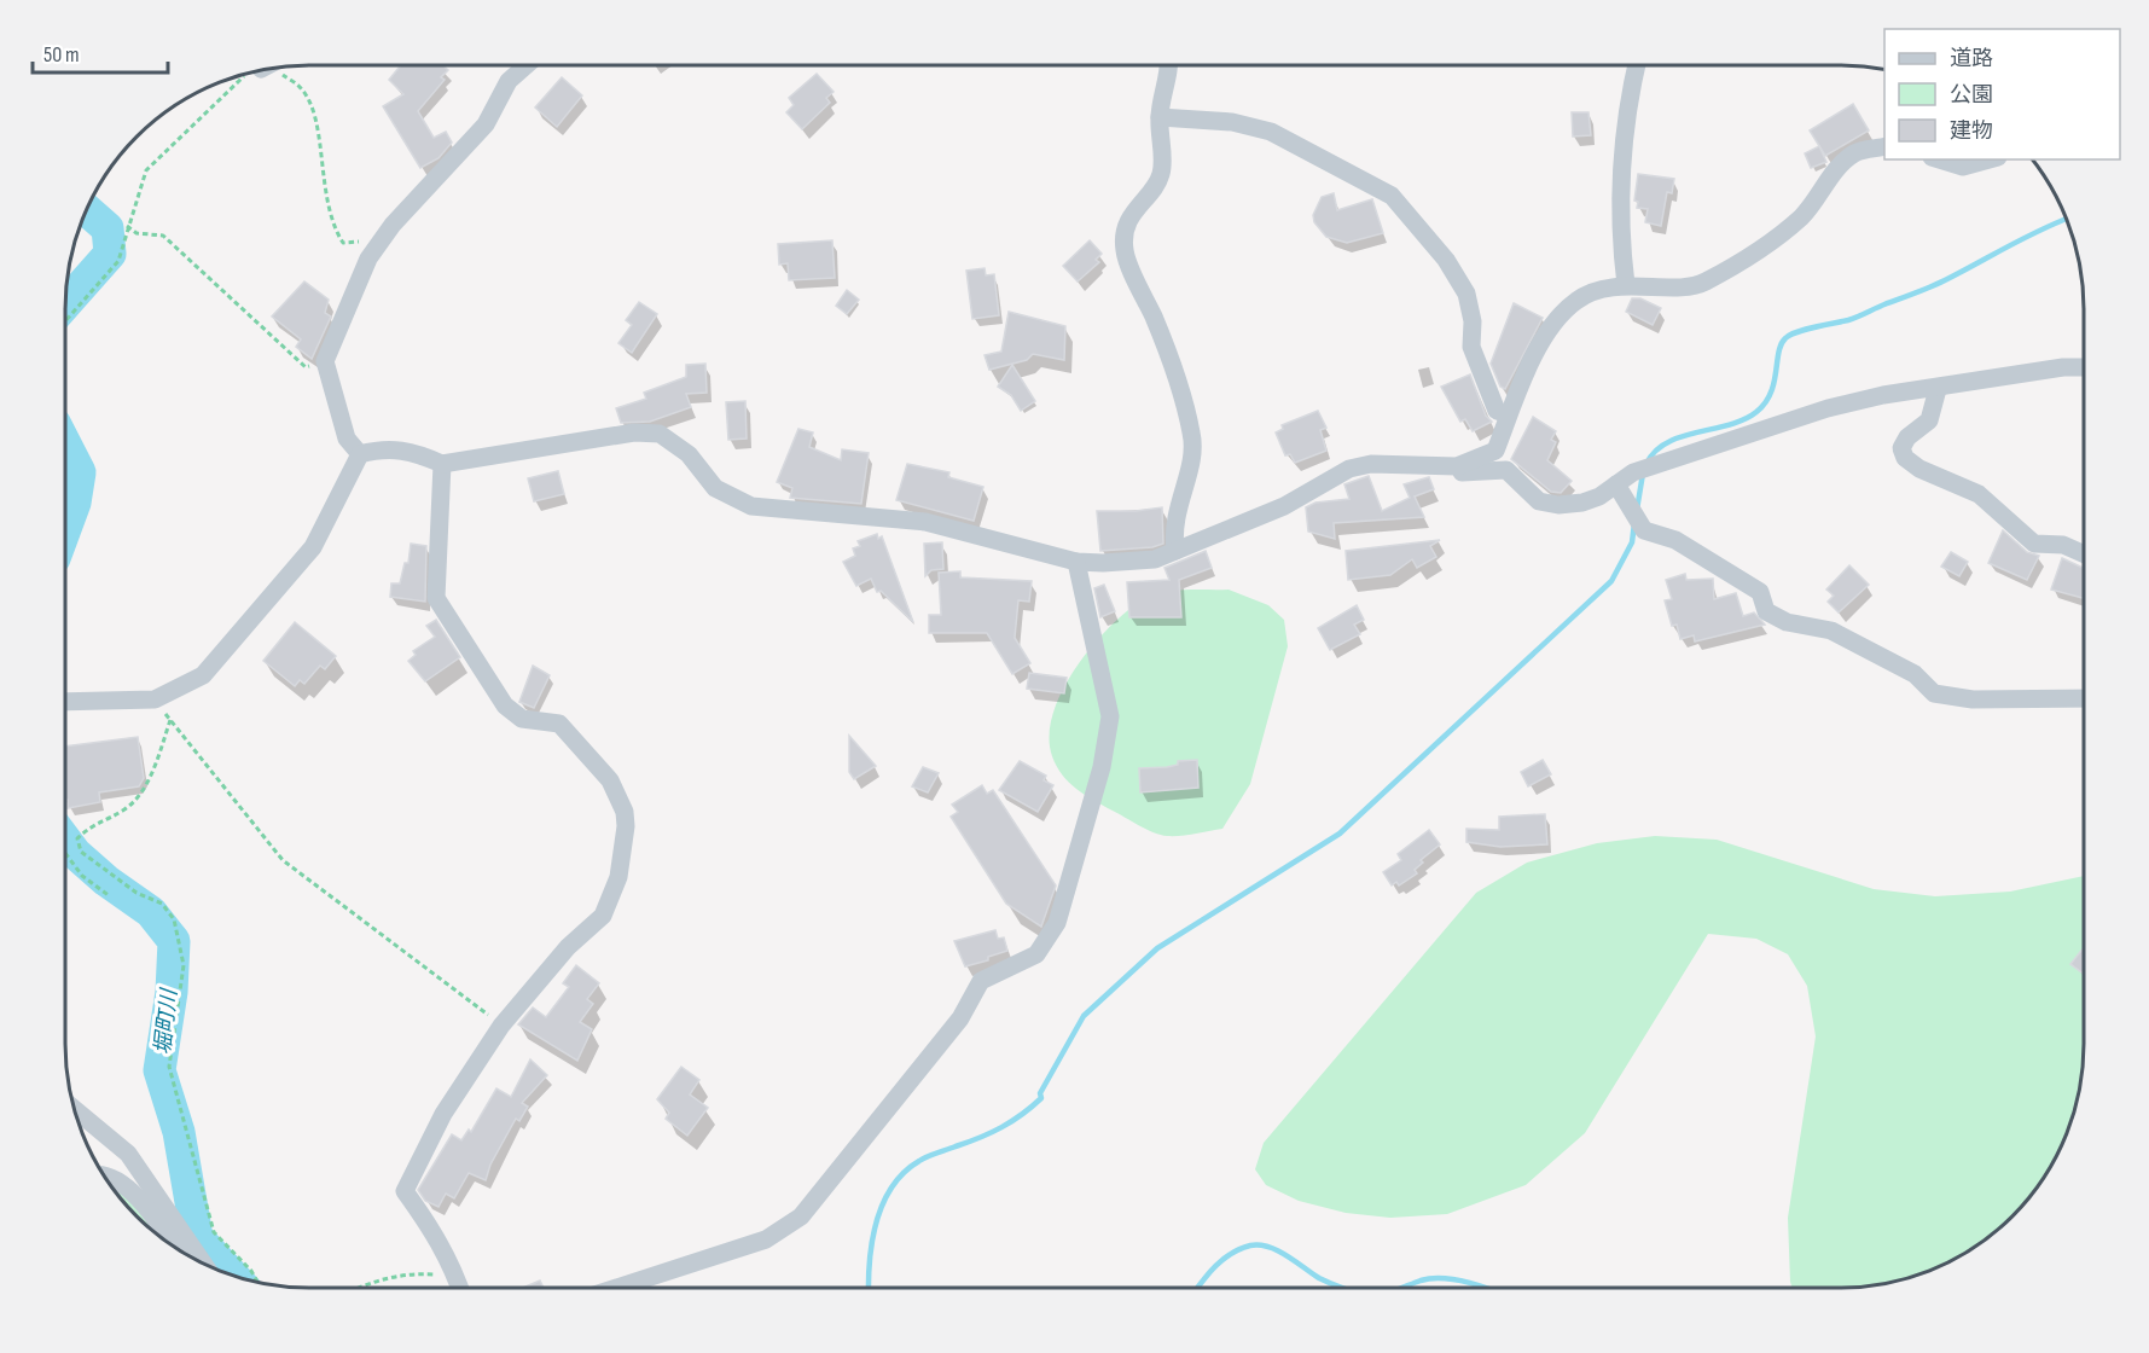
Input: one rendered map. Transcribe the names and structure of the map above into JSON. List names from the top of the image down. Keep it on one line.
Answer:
{"water":["堀町川"],"legend":["道路","公園","建物"],"scale_bar":"50 m"}
